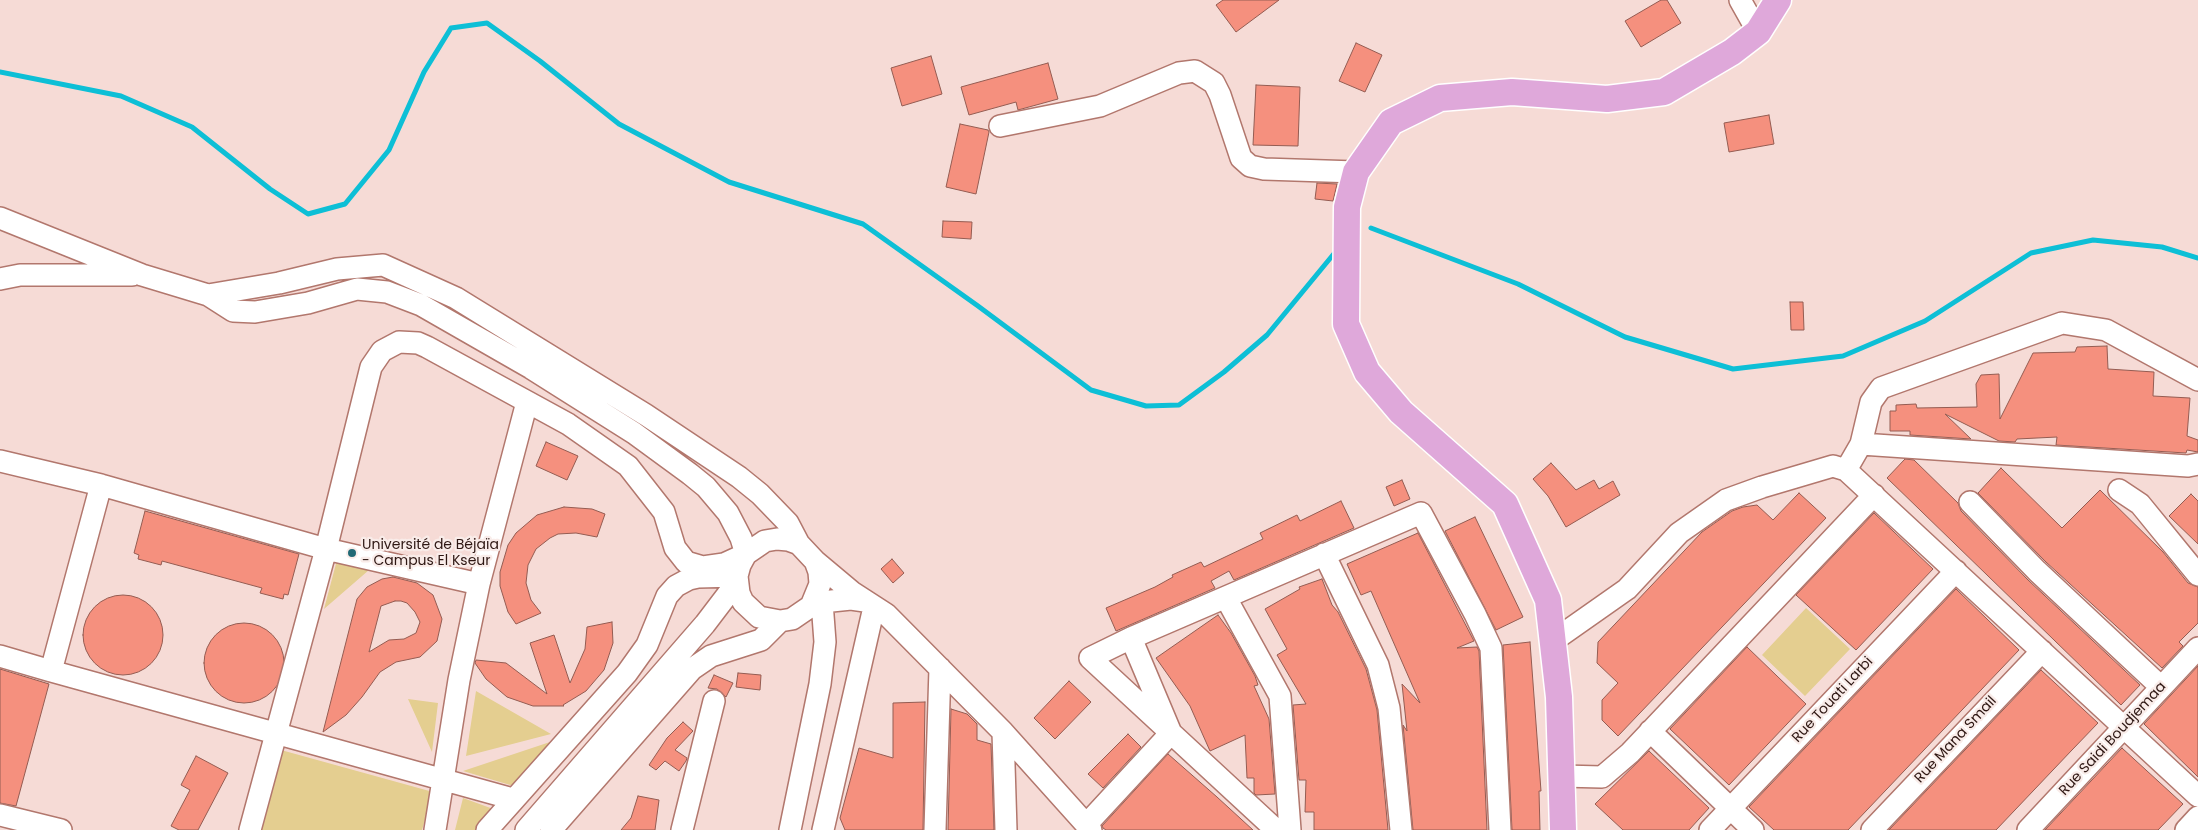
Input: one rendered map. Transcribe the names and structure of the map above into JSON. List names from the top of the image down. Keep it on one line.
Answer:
{"streets":{"street":["Rue Touati Larbi","Rue Saidi Boudjemaa","Rue Mana Smail"]},"places":["Université de Béjaïa - Campus El Kseur"]}
